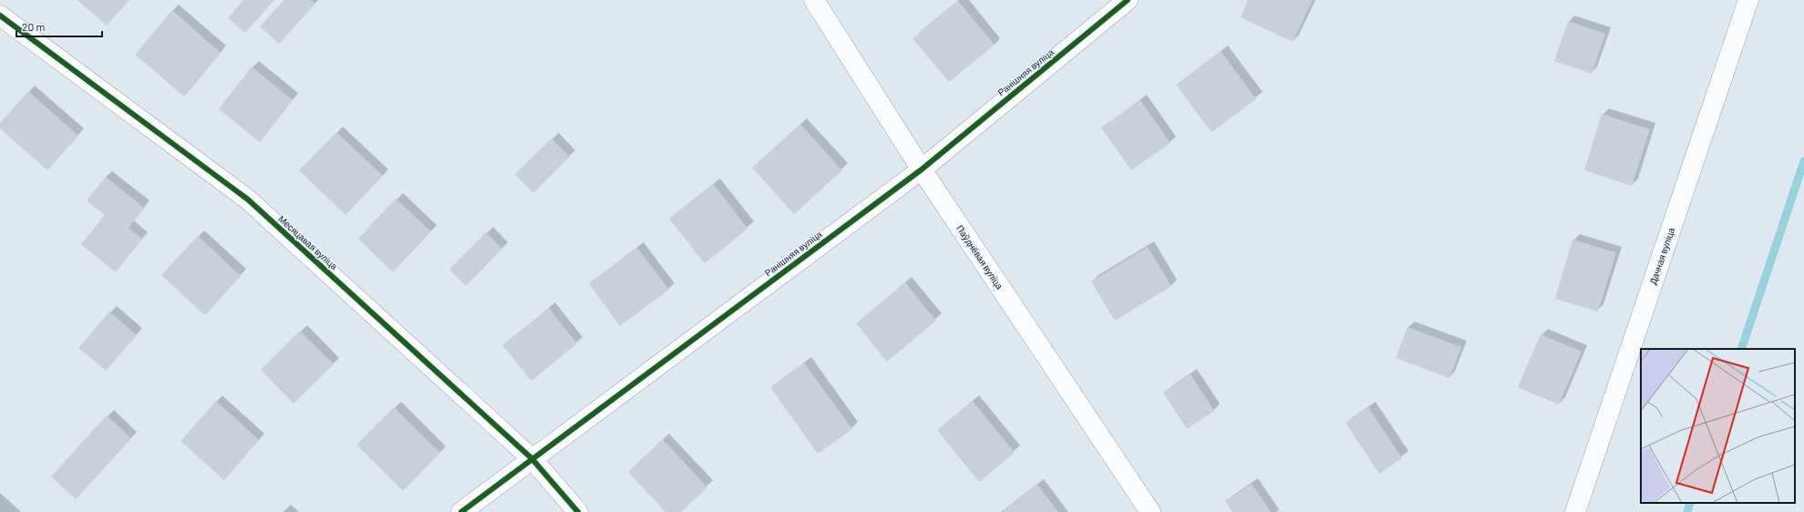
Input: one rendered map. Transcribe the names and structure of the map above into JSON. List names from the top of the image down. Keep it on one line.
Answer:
{"streets":{"street":["Ранішняя вуліца","Месяцавая вуліца","Дачная вуліца","Паўднёвая вуліца"]},"crossings":[["Ранішняя вуліца","Месяцавая вуліца"],["Ранішняя вуліца","Паўднёвая вуліца"]],"scale_bar":"20 m"}
